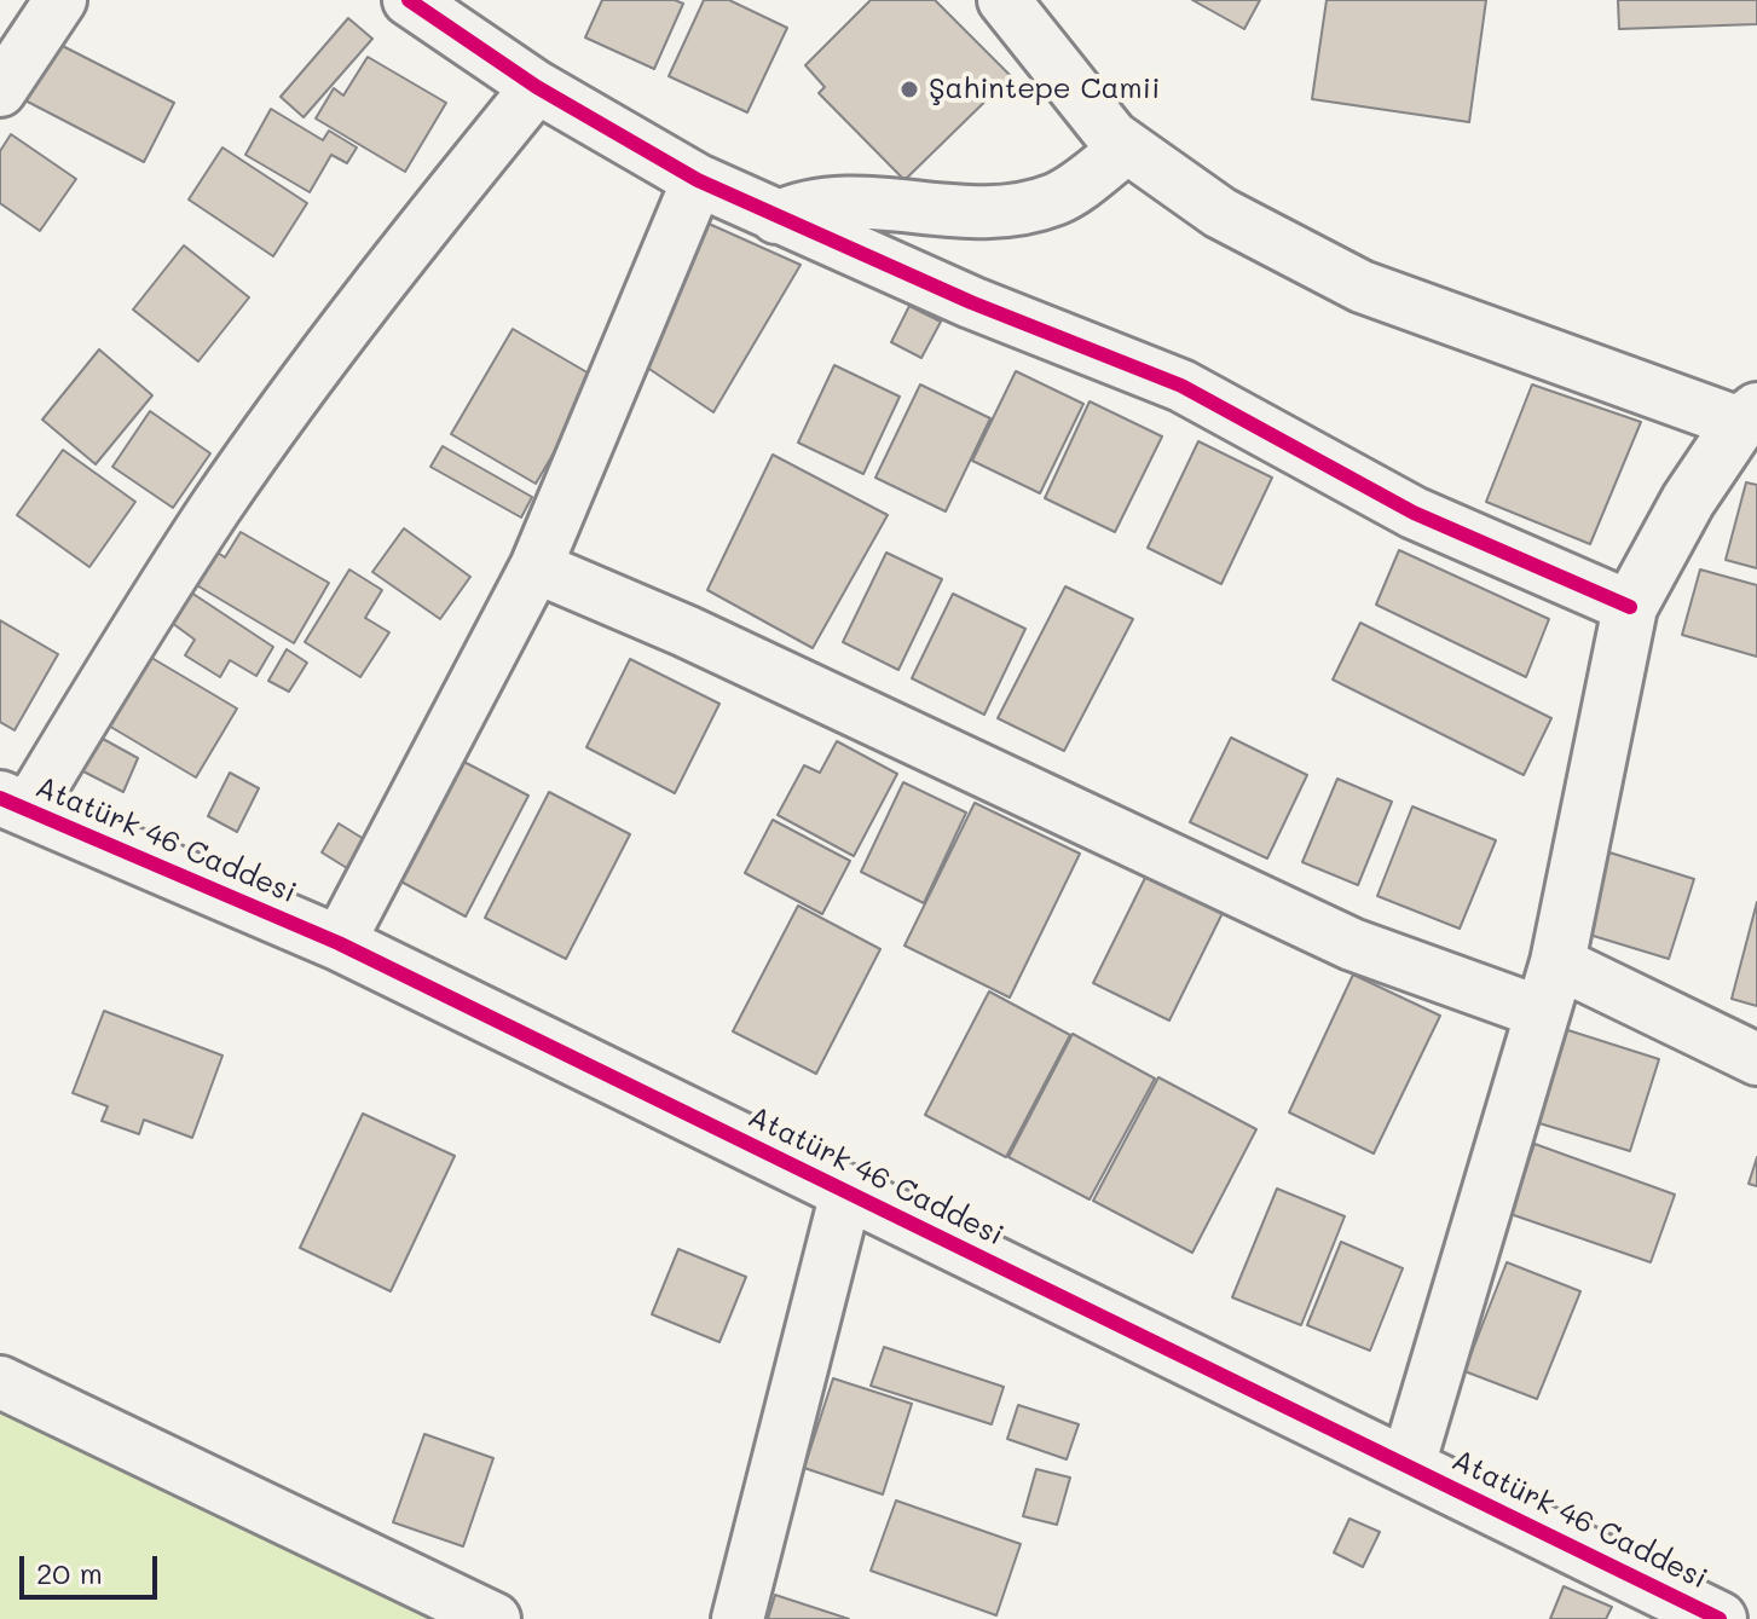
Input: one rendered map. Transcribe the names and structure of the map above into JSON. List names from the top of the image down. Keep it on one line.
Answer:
{"streets":{"street":["Atatürk 46 Caddesi"]},"places":["Şahintepe Camii"],"scale_bar":"20 m"}
